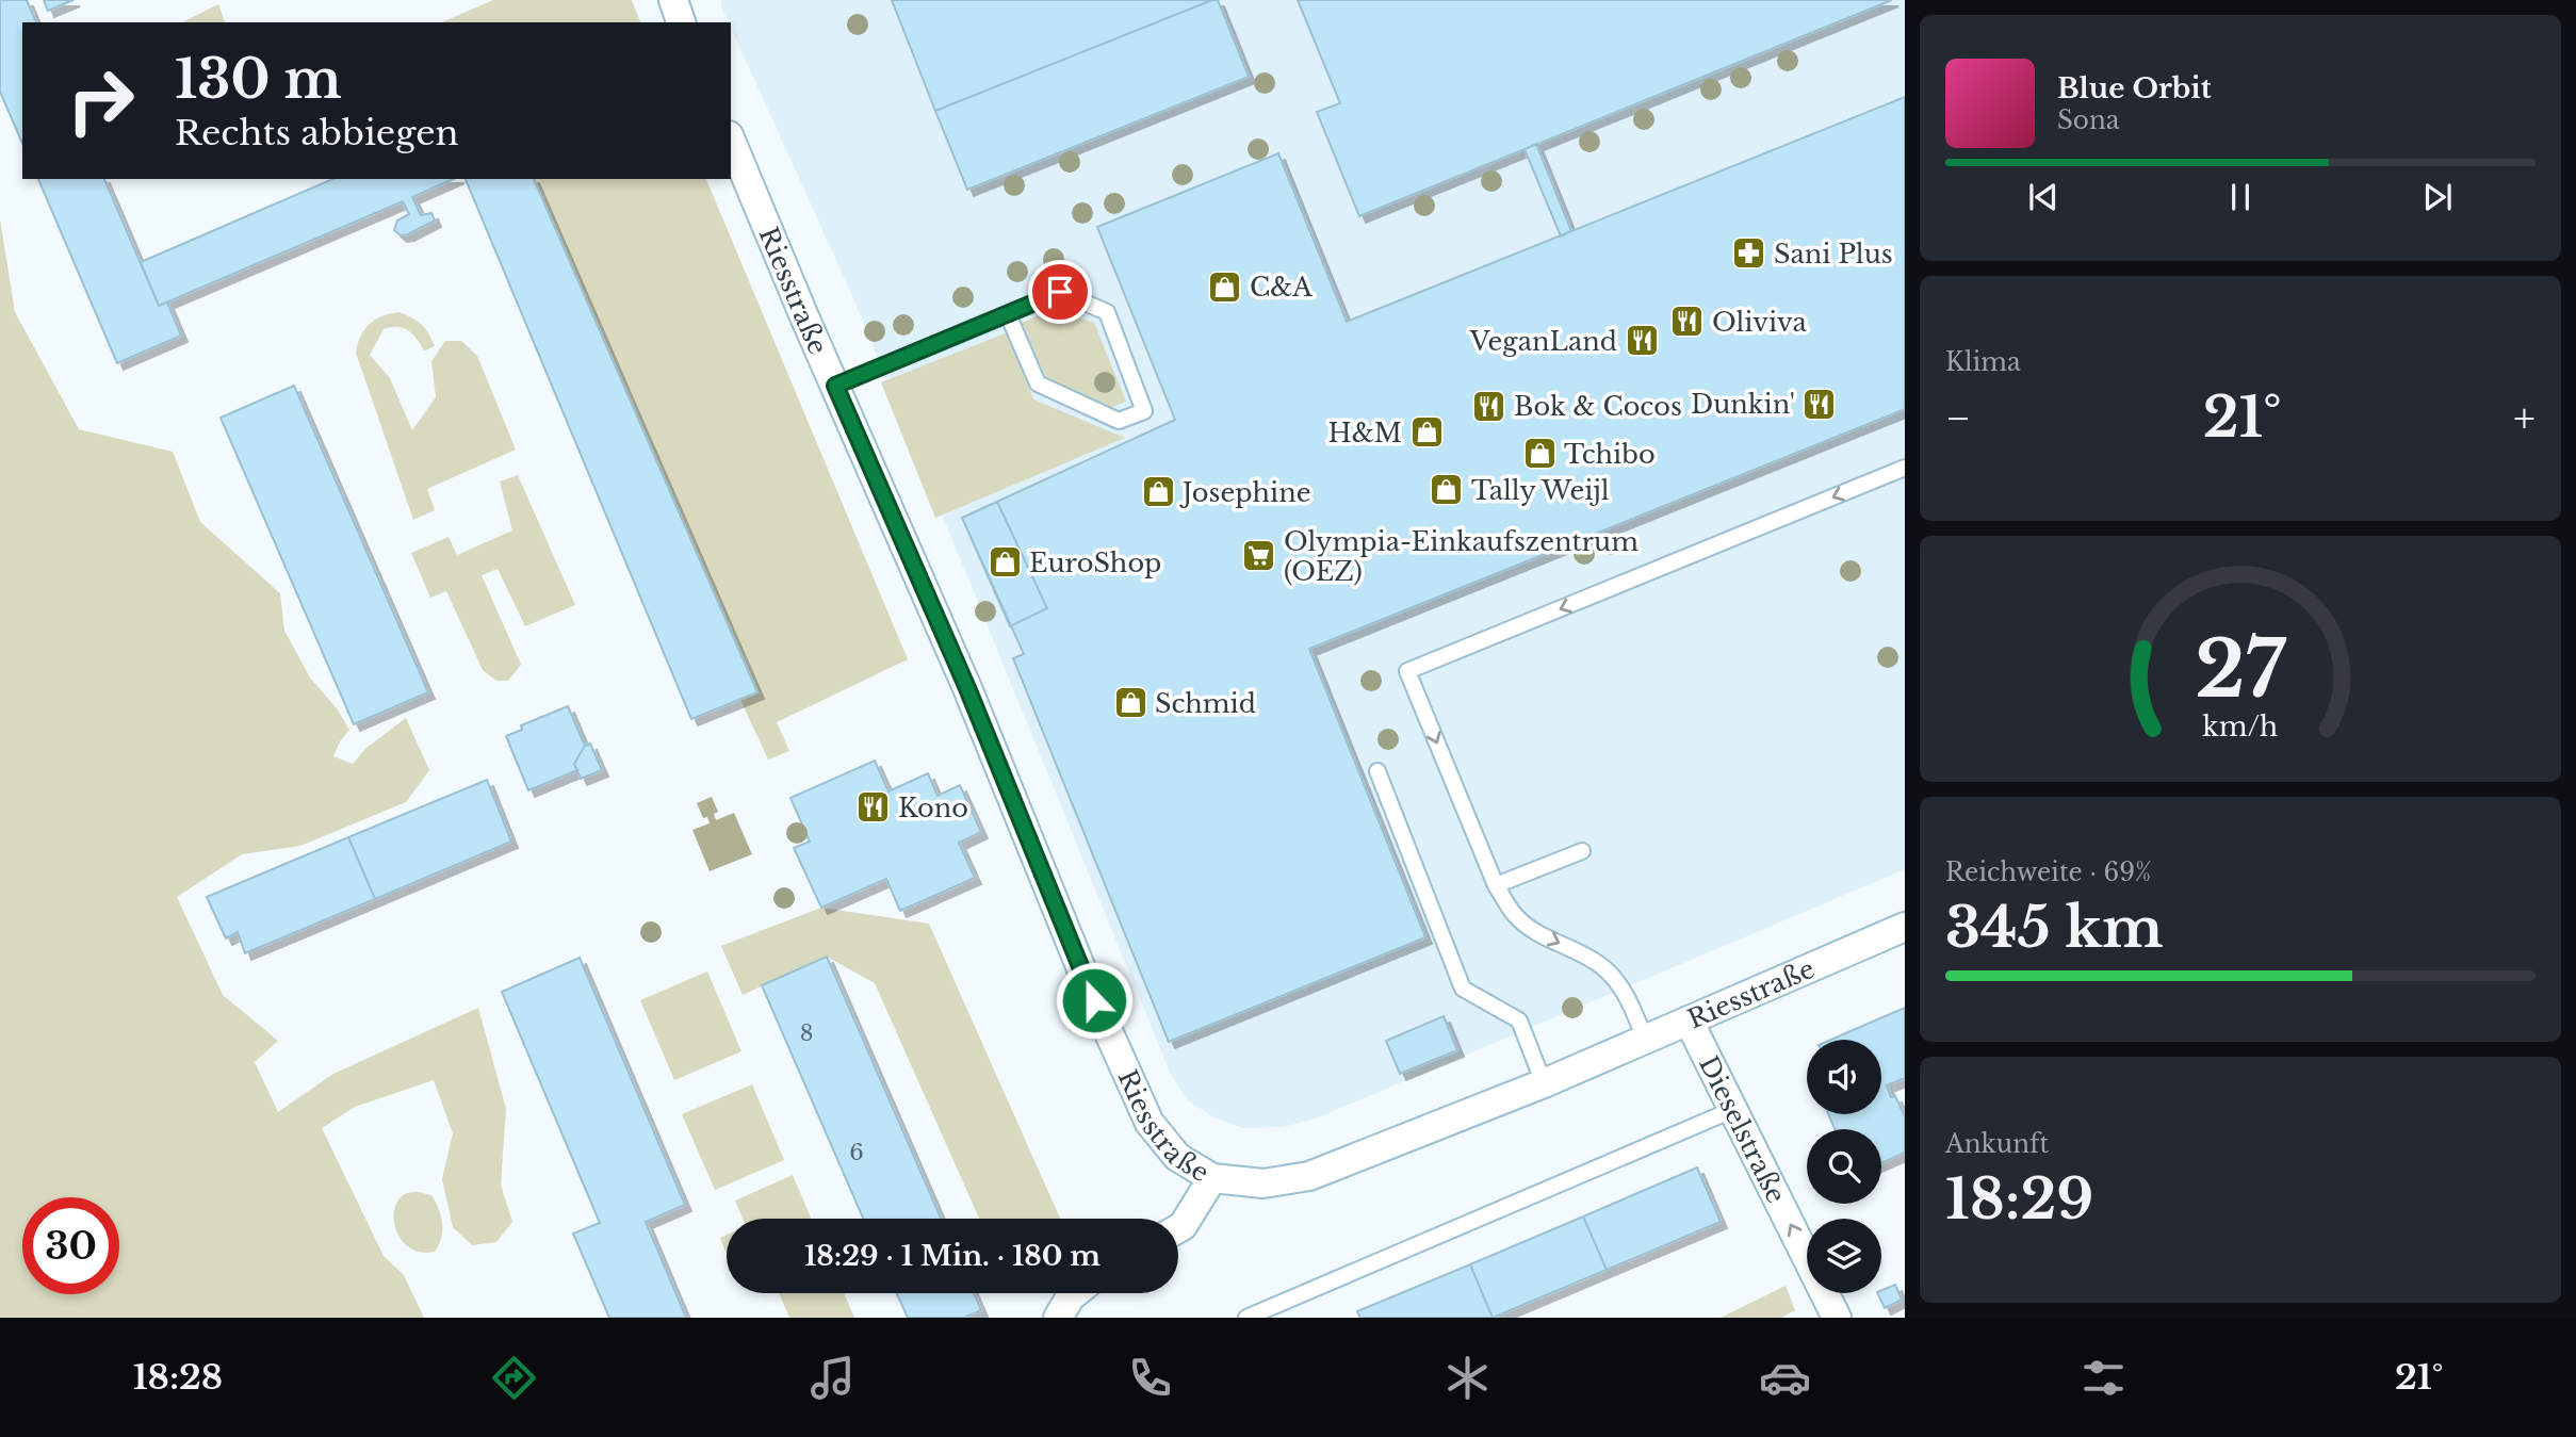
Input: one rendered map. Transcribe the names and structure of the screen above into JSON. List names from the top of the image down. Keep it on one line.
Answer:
{"streets":{"street":["Riesstraße","Dieselstraße"]},"crossings":[["Riesstraße","Dieselstraße"]],"one_way":["Dieselstraße"],"places":{"pharmacy":["Sani Plus"],"shop":["C&A","H&M","Tchibo","Tally Weijl","Josephine","EuroShop","Schmid"],"restaurant":["Oliviva","VeganLand","Dunkin'","Bok & Cocos","Kono"],"supermarket":["Olympia-Einkaufszentrum (OEZ)"]},"house_numbers":["8","6"],"page":{"turn":["130 m","Rechts abbiegen"],"song":["Blue Orbit","Sona"],"tile":["Klima",["Reichweite · 69%","345 km"],["Ankunft","18:29"]],"heat":["−","21°","+"],"limit":"30","trip":"18:29 · 1 Min. · 180 m","tabs":["18:28","21°"],"gauge":["27","km/h"]}}
